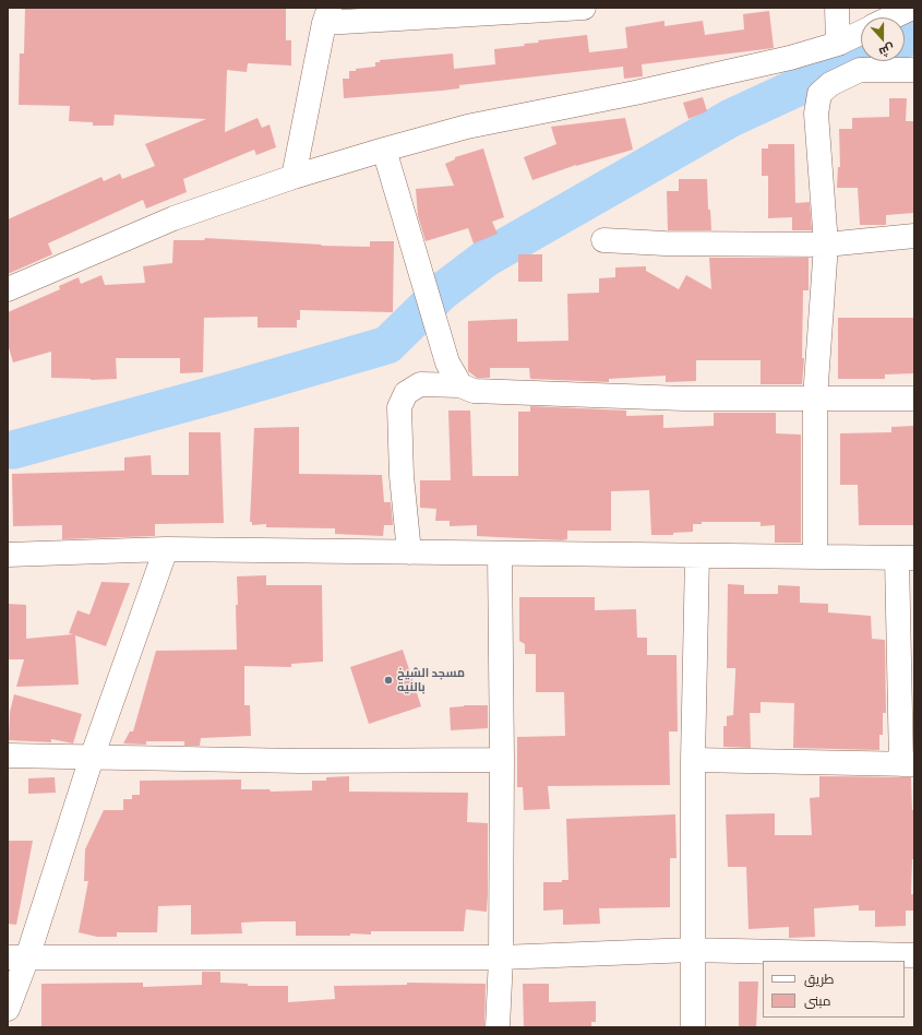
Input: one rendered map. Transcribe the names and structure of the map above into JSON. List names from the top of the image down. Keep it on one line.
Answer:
{"places":["مسجد الشيخ بالنية"],"legend":["طريق","مبنى"],"north":"bottom"}
